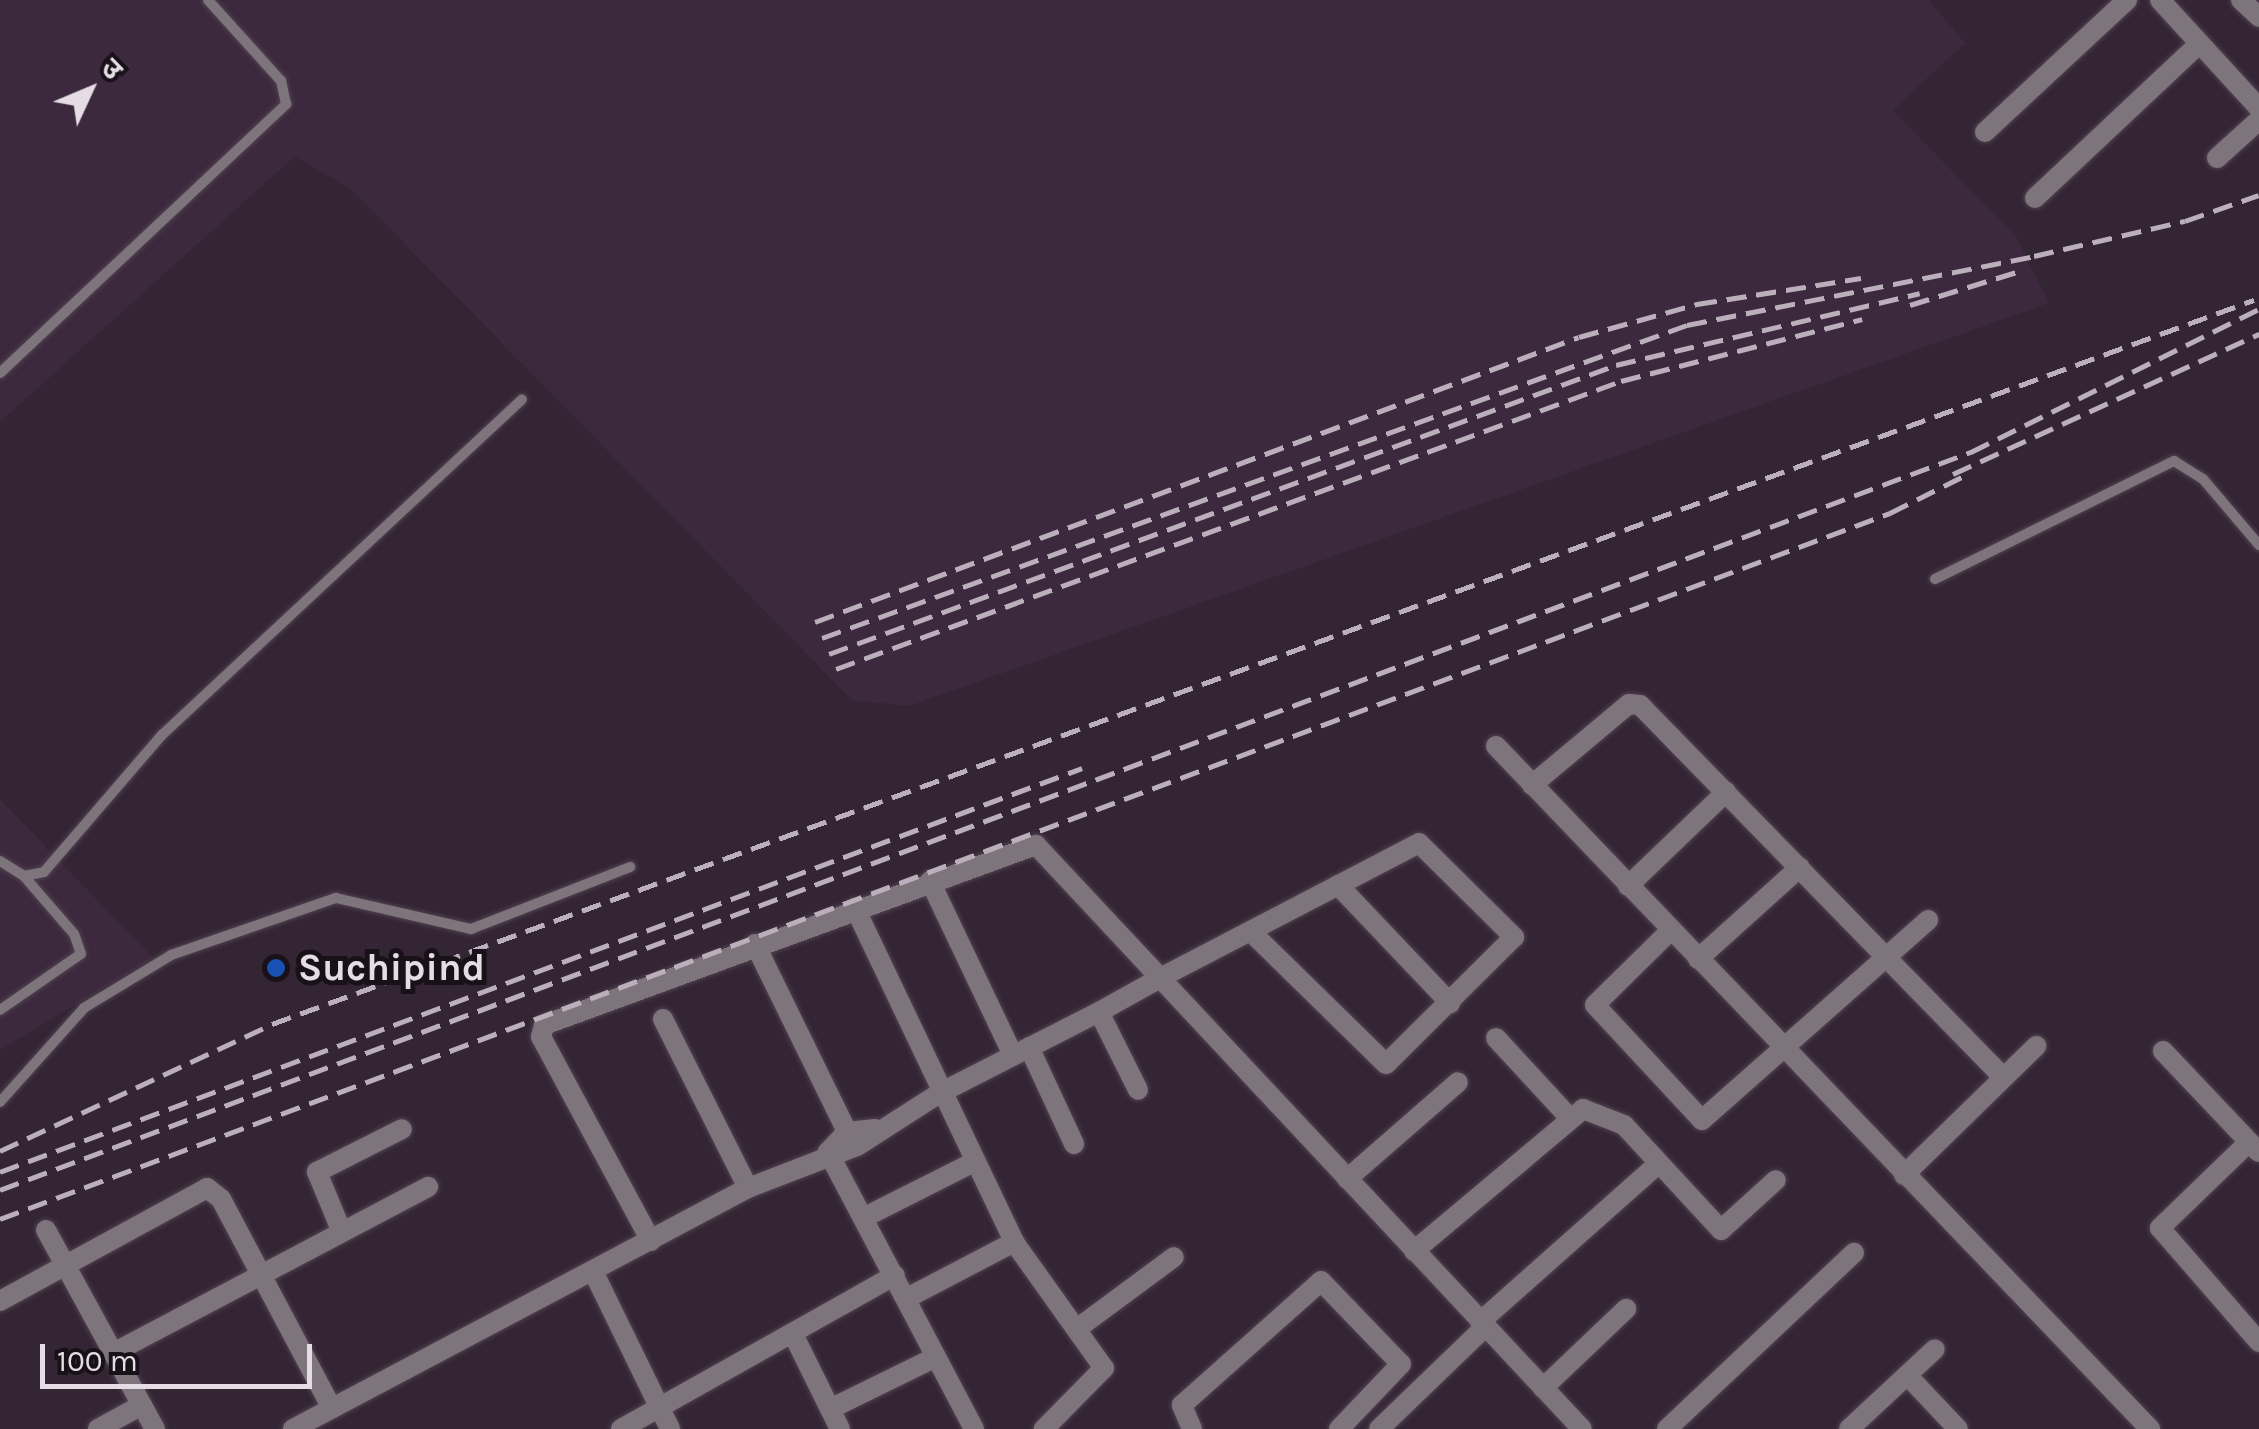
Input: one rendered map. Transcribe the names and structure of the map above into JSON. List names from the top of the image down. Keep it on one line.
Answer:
{"places":["Suchipind"],"scale_bar":"100 m","north":"top right"}
